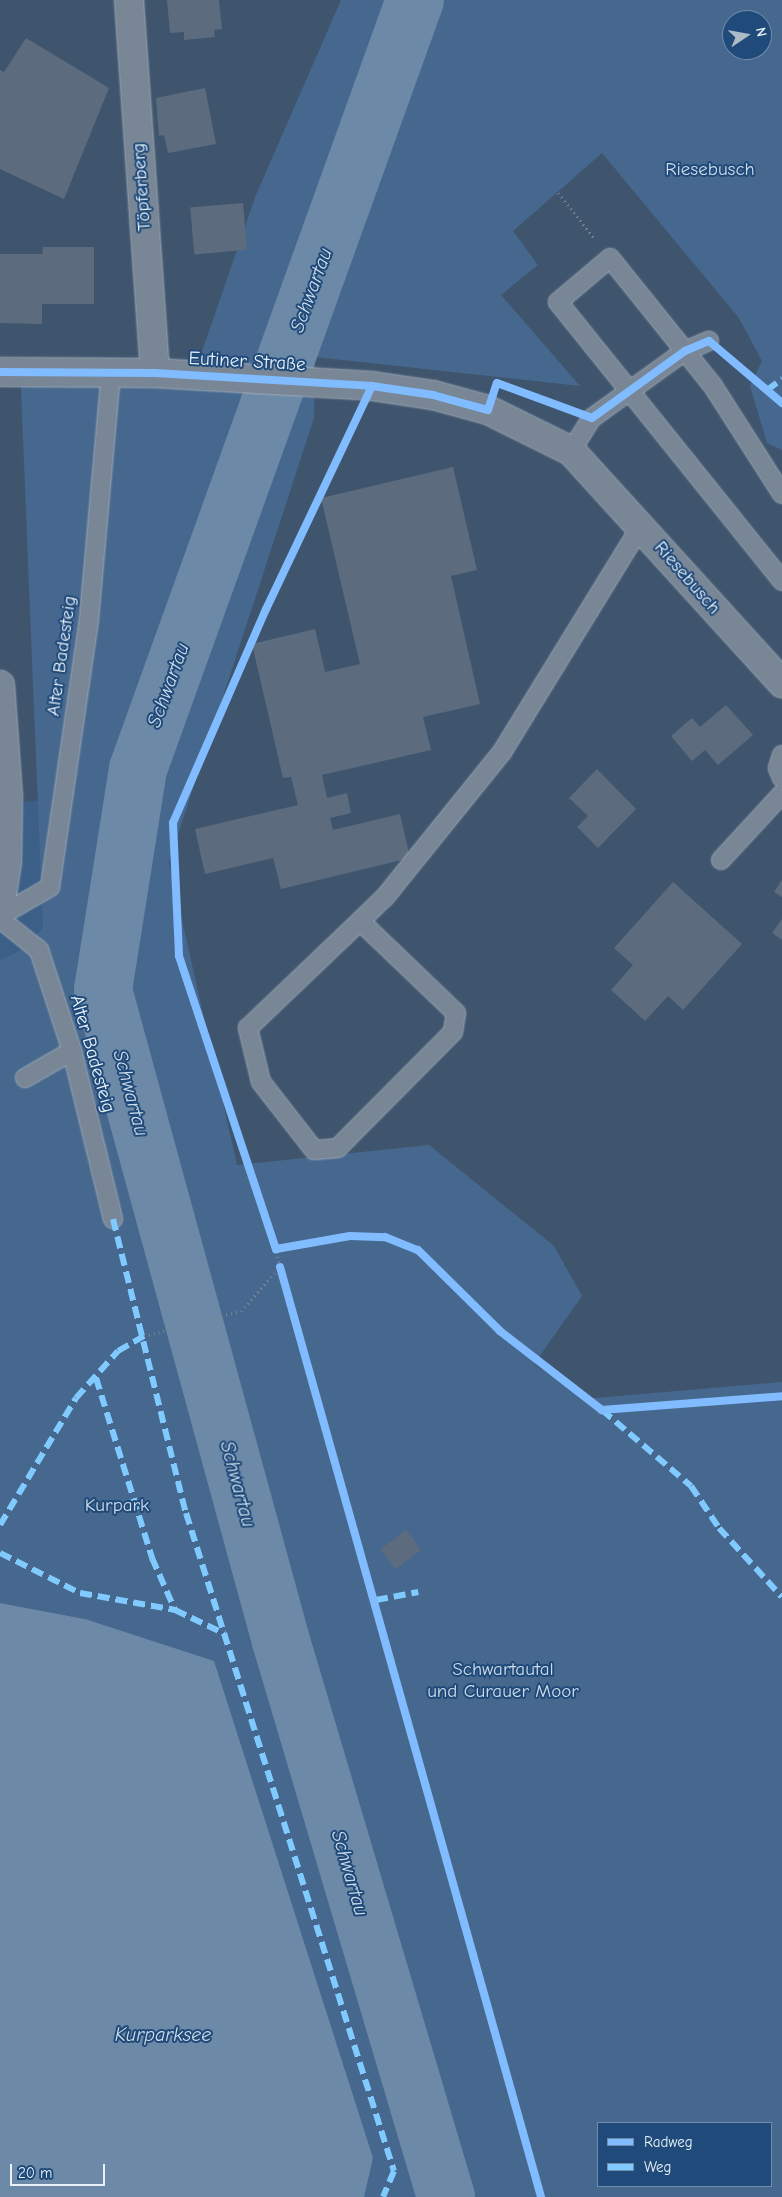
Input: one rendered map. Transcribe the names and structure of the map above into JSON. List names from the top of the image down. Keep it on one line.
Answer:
{"streets":{"main road":["Töpferberg","Eutiner Straße","Riesebusch"],"lane":["Alter Badesteig"]},"crossings":[["Töpferberg","Eutiner Straße"],["Eutiner Straße","Riesebusch"],["Eutiner Straße","Alter Badesteig"]],"water":["Schwartau","Kurparksee"],"parks":["Riesebusch","Kurpark","Schwartautal und Curauer Moor"],"legend":["Radweg","Weg"],"scale_bar":"20 m","north":"right"}
